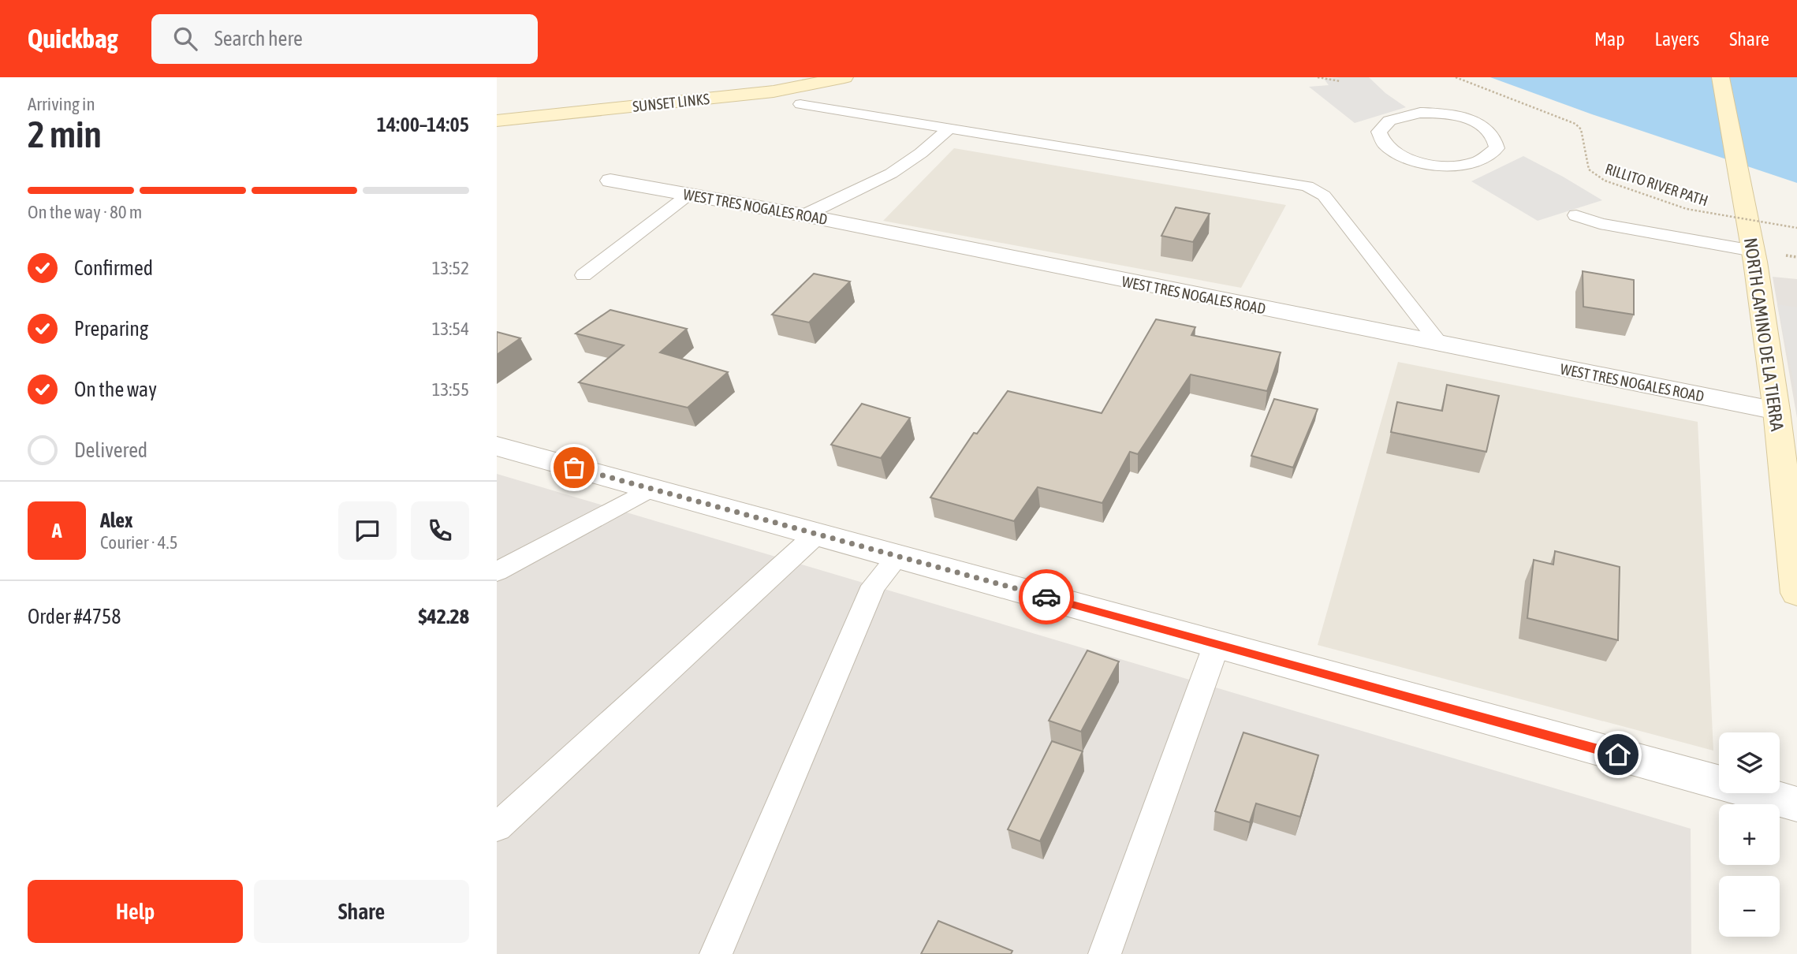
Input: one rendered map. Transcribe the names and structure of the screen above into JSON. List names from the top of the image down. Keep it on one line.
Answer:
{"streets":{"street":["SUNSET LINKS","WEST TRES NOGALES ROAD","NORTH CAMINO DE LA TIERRA"],"path":["RILLITO RIVER PATH"]},"crossings":[["WEST TRES NOGALES ROAD","NORTH CAMINO DE LA TIERRA"]],"page":{"header":"Quickbag","search":"Search here","nav":["Map","Layers","Share"],"heading":["2 min","Arriving in","14:00–14:05"],"panel":["Alex","Courier · 4.5","Order #4758","$42.28"],"bar":"On the way · 80 m","list":[["Confirmed","13:52"],["Preparing","13:54"],["On the way","13:55"],"Delivered"],"round":"A","map_buttons":["+","−"],"buttons":["Help","Share"]}}
